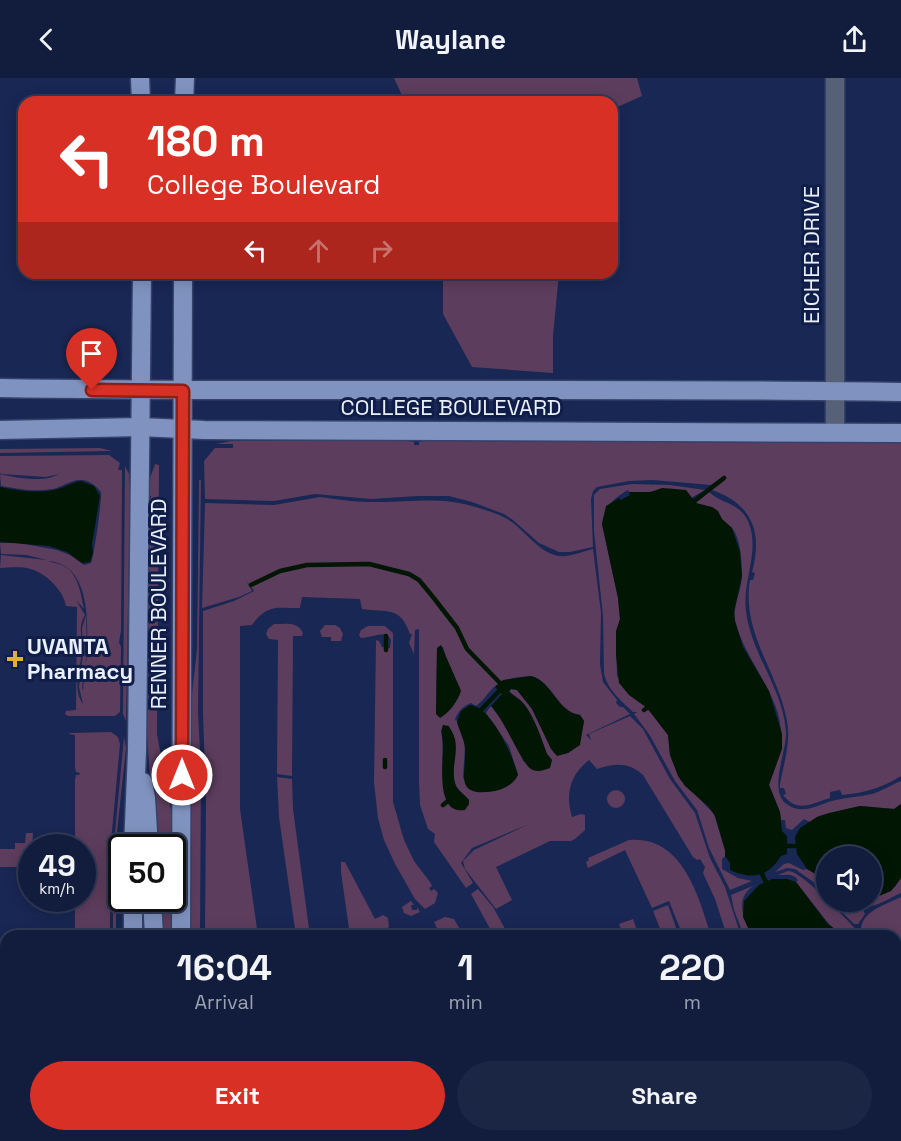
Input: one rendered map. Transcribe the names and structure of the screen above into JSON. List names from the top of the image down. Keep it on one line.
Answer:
{"streets":{"main road":["COLLEGE BOULEVARD","RENNER BOULEVARD"],"street":["EICHER DRIVE"]},"crossings":[["EICHER DRIVE","COLLEGE BOULEVARD"],["COLLEGE BOULEVARD","RENNER BOULEVARD"]],"places":{"health":["UVANTA Pharmacy"]},"page":{"header":"Waylane","turn":["180 m","College Boulevard"],"speed":"49 km/h","limit":"50","eta":["16:04","Arrival","1","min","220","m"],"buttons":["Exit","Share"]}}
